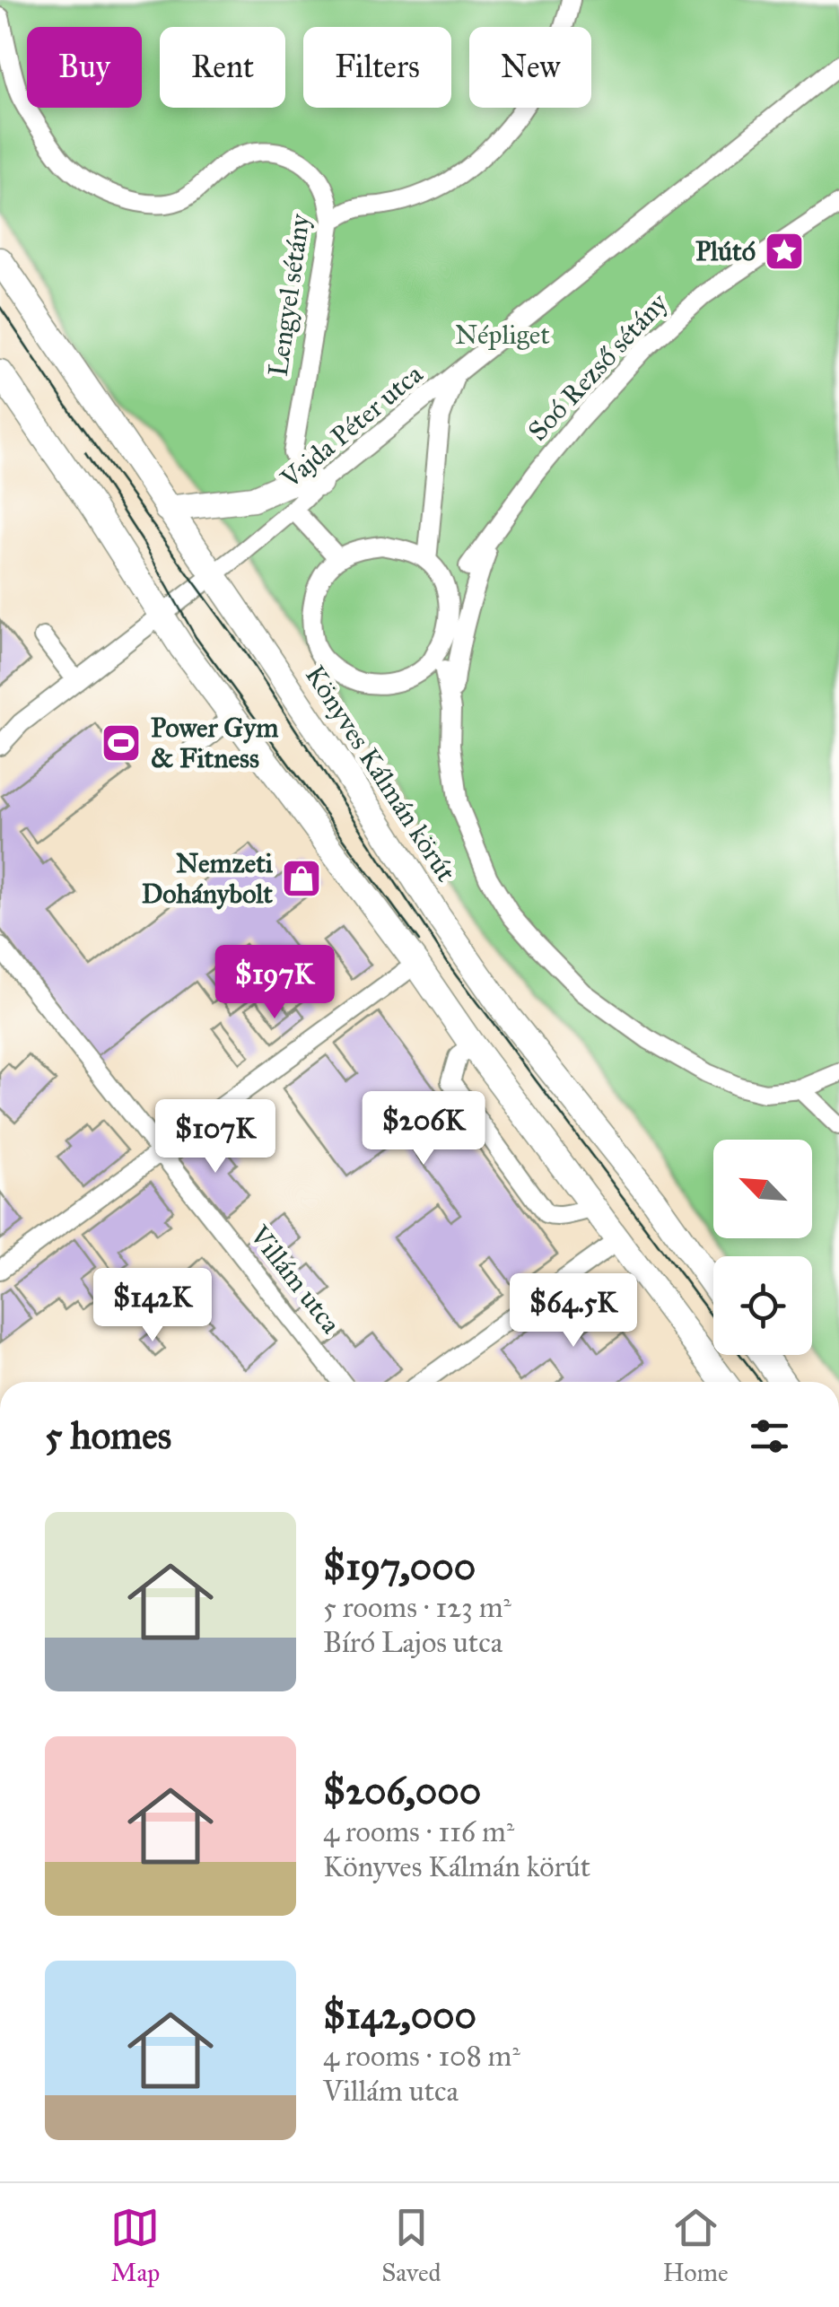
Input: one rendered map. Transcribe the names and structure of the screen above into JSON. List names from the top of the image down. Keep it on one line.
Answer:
{"streets":{"main road":["Könyves Kálmán körút"],"street":["Lengyel sétány","Soó Rezső sétány","Vajda Péter utca","Villám utca"]},"crossings":[["Lengyel sétány","Vajda Péter utca"],["Vajda Péter utca","Könyves Kálmán körút"]],"parks":["Népliget"],"places":{"place":["Plútó"],"sports":["Power Gym & Fitness"],"shop":["Nemzeti Dohánybolt"]},"north":"top left","page":{"chip":["Buy","Rent","Filters","New"],"price":["$197K","$206K","$107K","$142K","$64.5K"],"heading":"5 homes","list":[{"name":"$197,000","note":"5 rooms · 123 m² · Bíró Lajos utca"},{"name":"$206,000","note":"4 rooms · 116 m² · Könyves Kálmán körút"},{"name":"$142,000","note":"4 rooms · 108 m² · Villám utca"}],"tabs":["Map","Saved","Home"]}}
